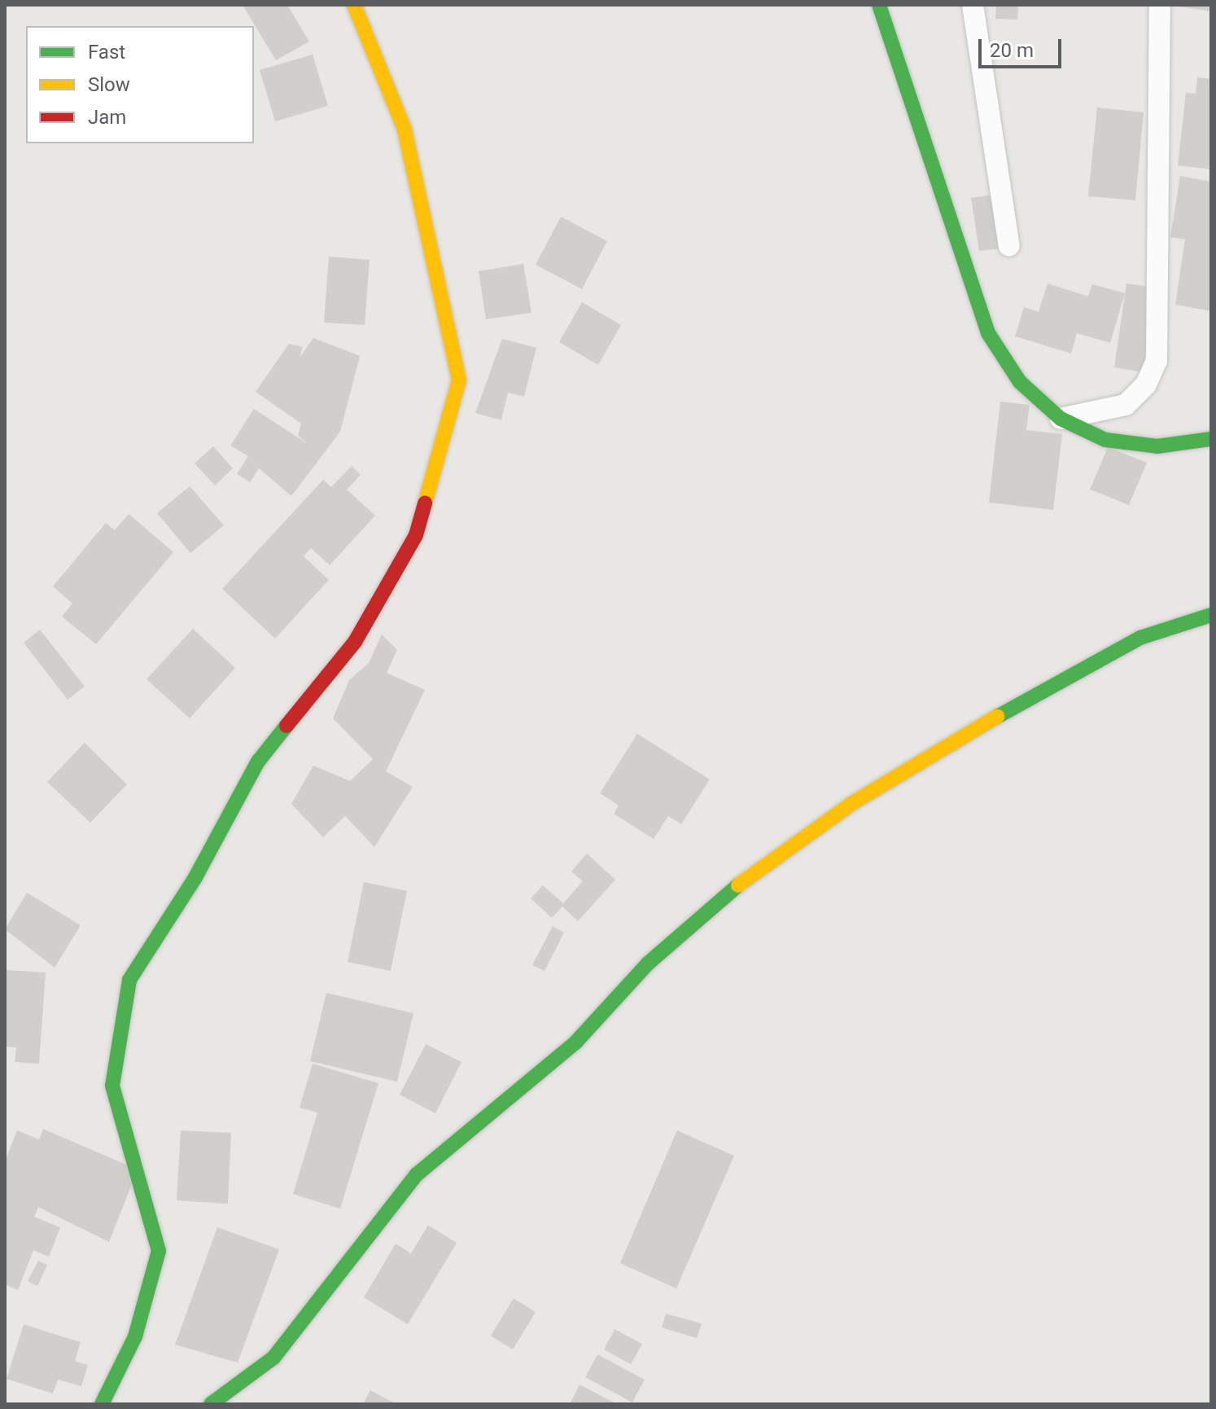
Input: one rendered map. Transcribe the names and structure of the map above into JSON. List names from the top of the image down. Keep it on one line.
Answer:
{"legend":["Fast","Slow","Jam"],"scale_bar":"20 m"}
